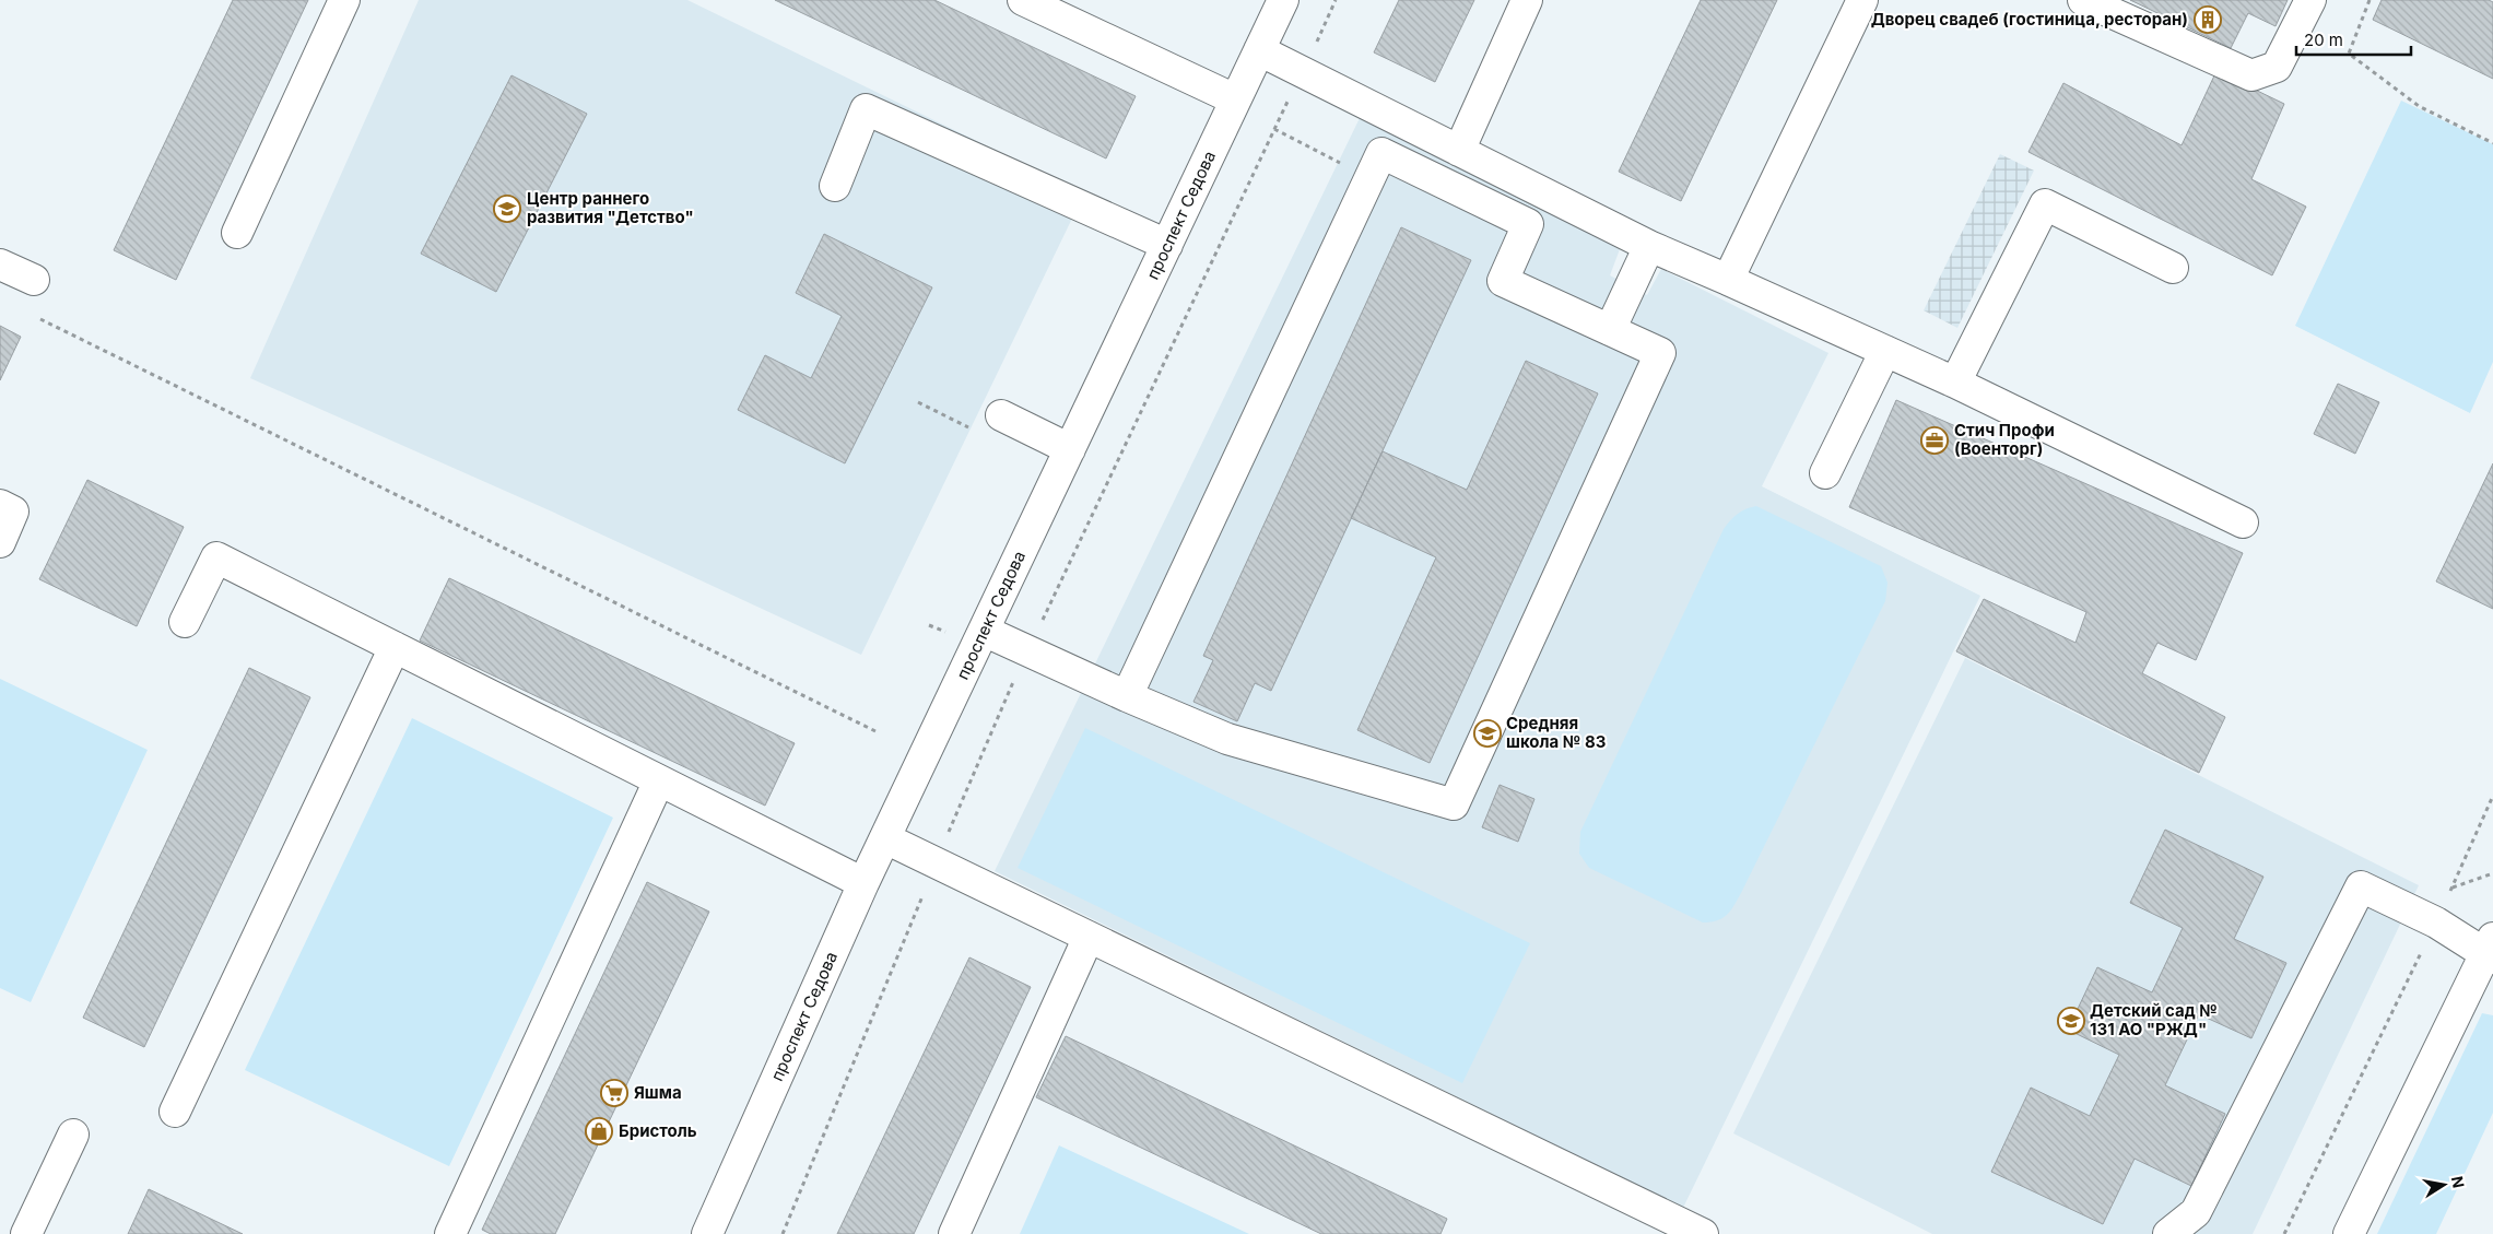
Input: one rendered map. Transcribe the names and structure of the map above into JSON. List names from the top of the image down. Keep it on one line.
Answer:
{"streets":{"street":["проспект Седова"]},"places":{"building":["Дворец свадеб (гостиница, ресторан)"],"school or university":["Центр раннего развития \"Детство\"","Средняя школа № 83","Детский сад № 131 АО \"РЖД\""],"office":["Стич Профи (Военторг)"],"supermarket":["Яшма"],"shop":["Бристоль"]},"scale_bar":"20 m","north":"right"}
